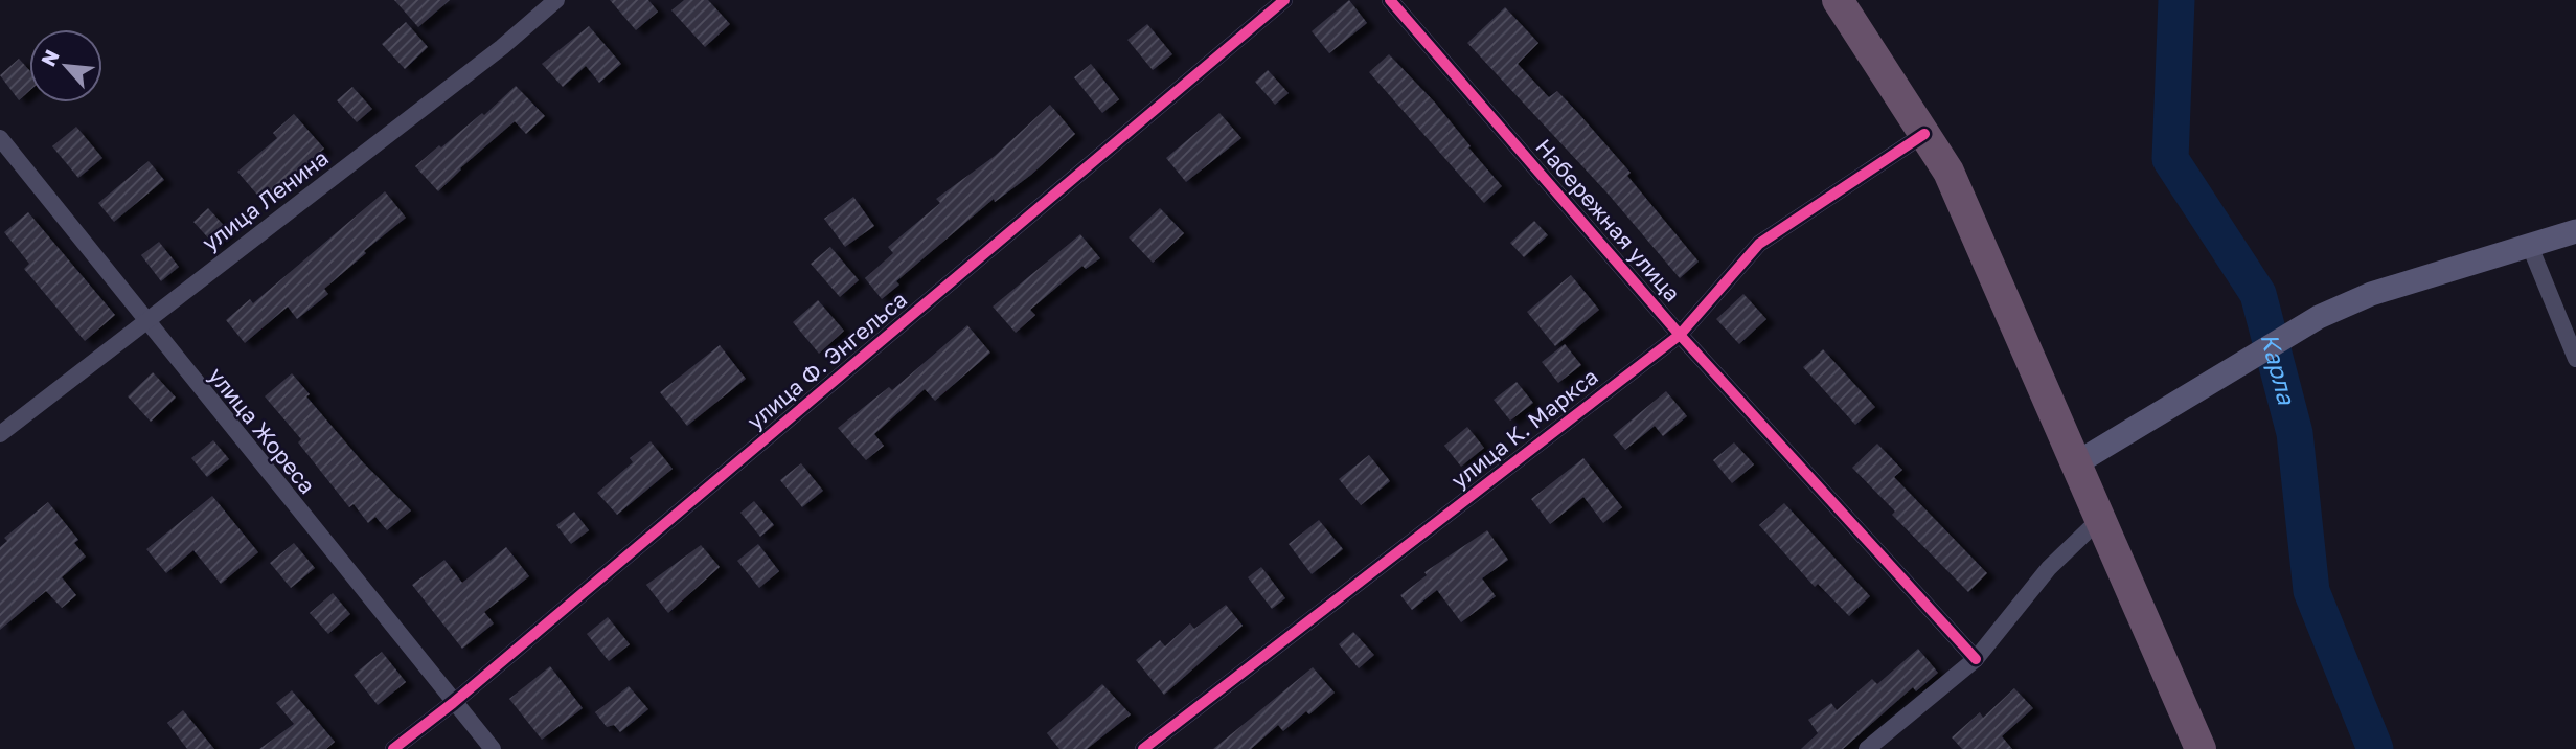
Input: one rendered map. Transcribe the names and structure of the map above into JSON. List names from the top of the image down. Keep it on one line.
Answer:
{"streets":{"street":["улица Ленина","Набережная улица","улица Ф. Энгельса","улица К. Маркса","улица Жореса"]},"crossings":[["улица Ленина","улица Жореса"],["Набережная улица","улица К. Маркса"],["улица Ф. Энгельса","улица Жореса"]],"water":["Карла"],"north":"top left"}
